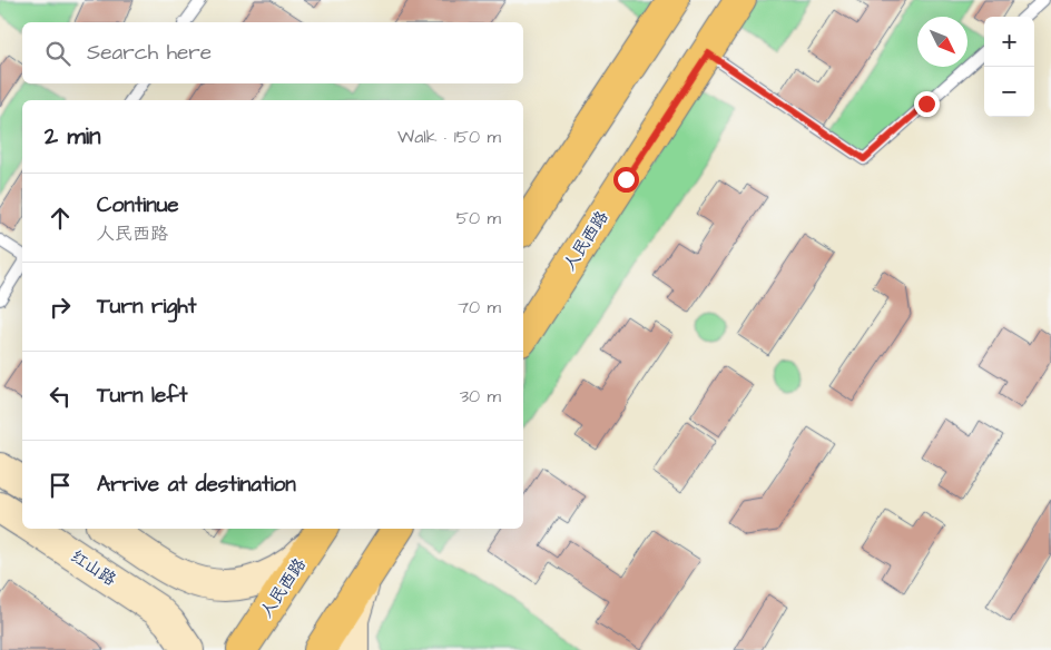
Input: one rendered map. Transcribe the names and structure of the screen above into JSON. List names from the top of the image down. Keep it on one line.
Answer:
{"streets":{"main road":["人民西路","红山路"]},"north":"bottom right","page":{"map_buttons":["+","−"],"search":"Search here","heading":["2 min","Walk · 150 m"],"list":[["Continue","人民西路","50 m"],["Turn right","70 m"],["Turn left","30 m"],"Arrive at destination"]}}
